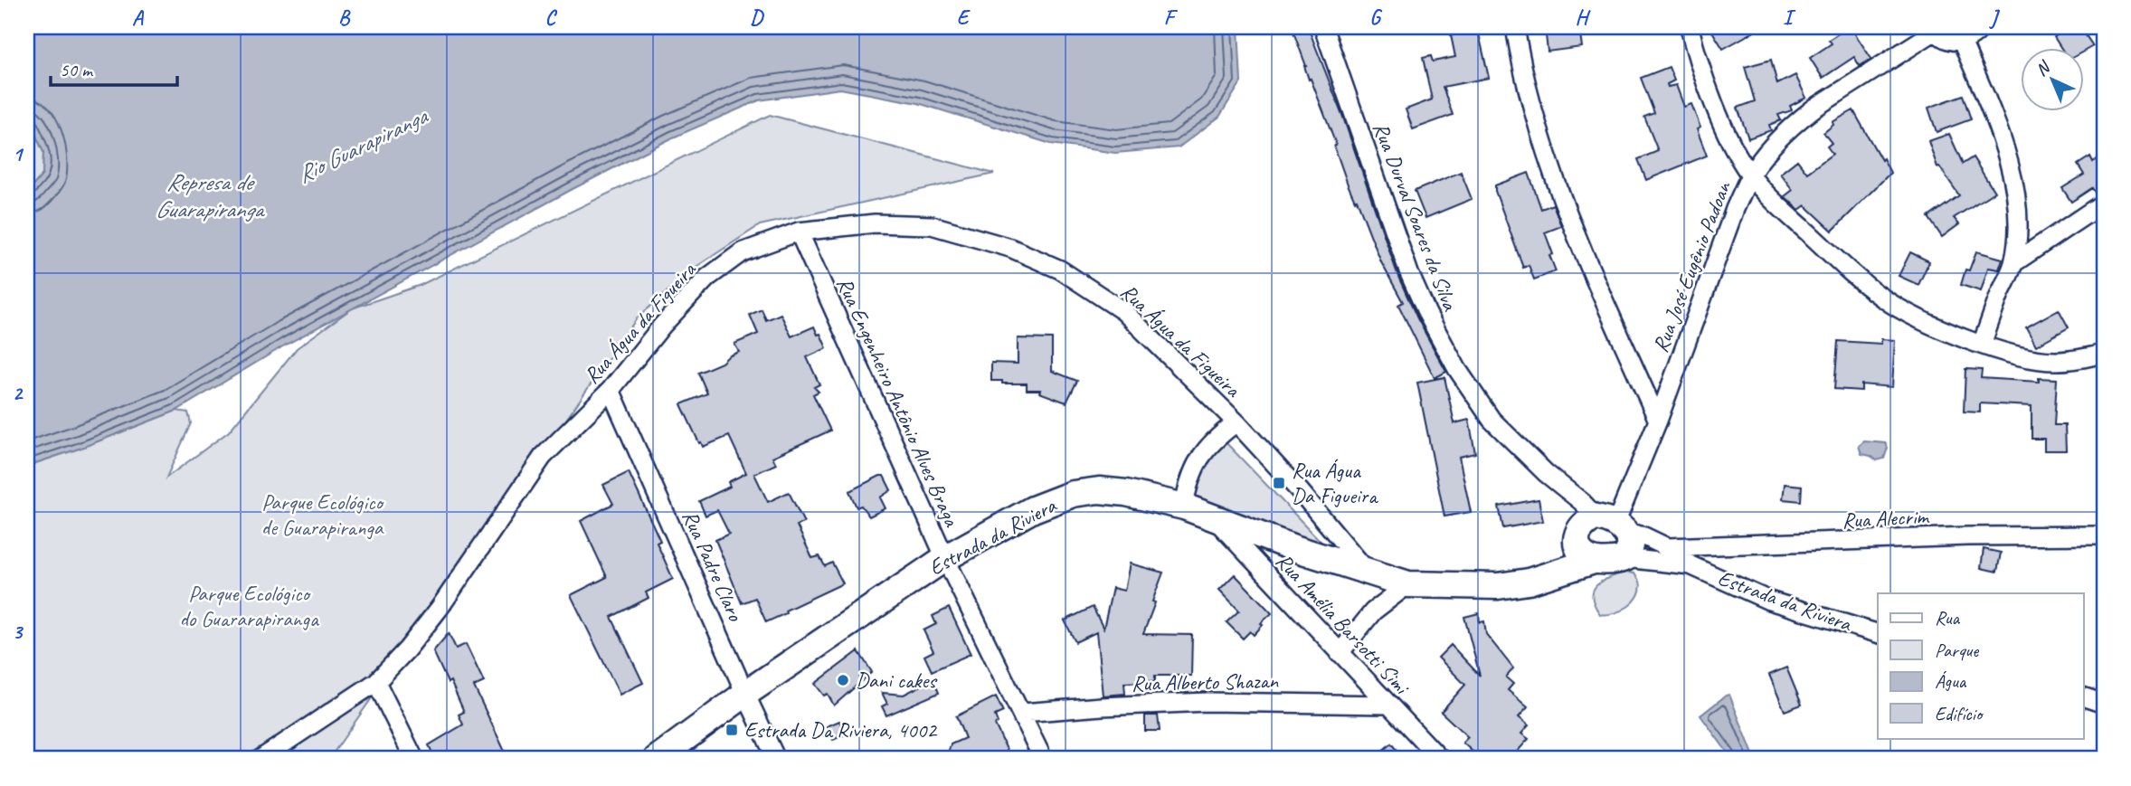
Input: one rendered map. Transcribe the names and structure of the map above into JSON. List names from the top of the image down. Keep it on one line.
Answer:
{"streets":{"street":["Rua Durval Soares da Silva","Rua José Eugênio Padoan","Rua Água da Figueira","Rua Engenheiro Antônio Alves Braga","Rua Alecrim","Estrada da Riviera","Rua Padre Claro","Rua Amélia Barsotti Simi","Rua Alberto Shazan"]},"crossings":[["Rua Durval Soares da Silva","Rua José Eugênio Padoan"],["Rua Durval Soares da Silva","Estrada da Riviera"],["Rua José Eugênio Padoan","Estrada da Riviera"],["Rua Água da Figueira","Rua Engenheiro Antônio Alves Braga"],["Rua Água da Figueira","Estrada da Riviera"],["Rua Água da Figueira","Rua Padre Claro"],["Rua Engenheiro Antônio Alves Braga","Estrada da Riviera"],["Rua Engenheiro Antônio Alves Braga","Rua Alberto Shazan"],["Rua Alecrim","Estrada da Riviera"],["Estrada da Riviera","Rua Padre Claro"],["Estrada da Riviera","Rua Amélia Barsotti Simi"],["Rua Amélia Barsotti Simi","Rua Alberto Shazan"]],"water":["Rio Guarapiranga","Represa de Guarapiranga"],"parks":["Parque Ecológico de Guarapiranga","Parque Ecológico do Guararapiranga"],"places":{"transit":["Rua Água Da Figueira","Estrada Da Riviera, 4002"],"other":["Dani cakes"]},"legend":["Rua","Parque","Água","Edifício"],"scale_bar":"50 m","north":"top left","grid":{"columns":["A","B","C","D","E","F","G","H","I","J"],"rows":["1","2","3"]}}
